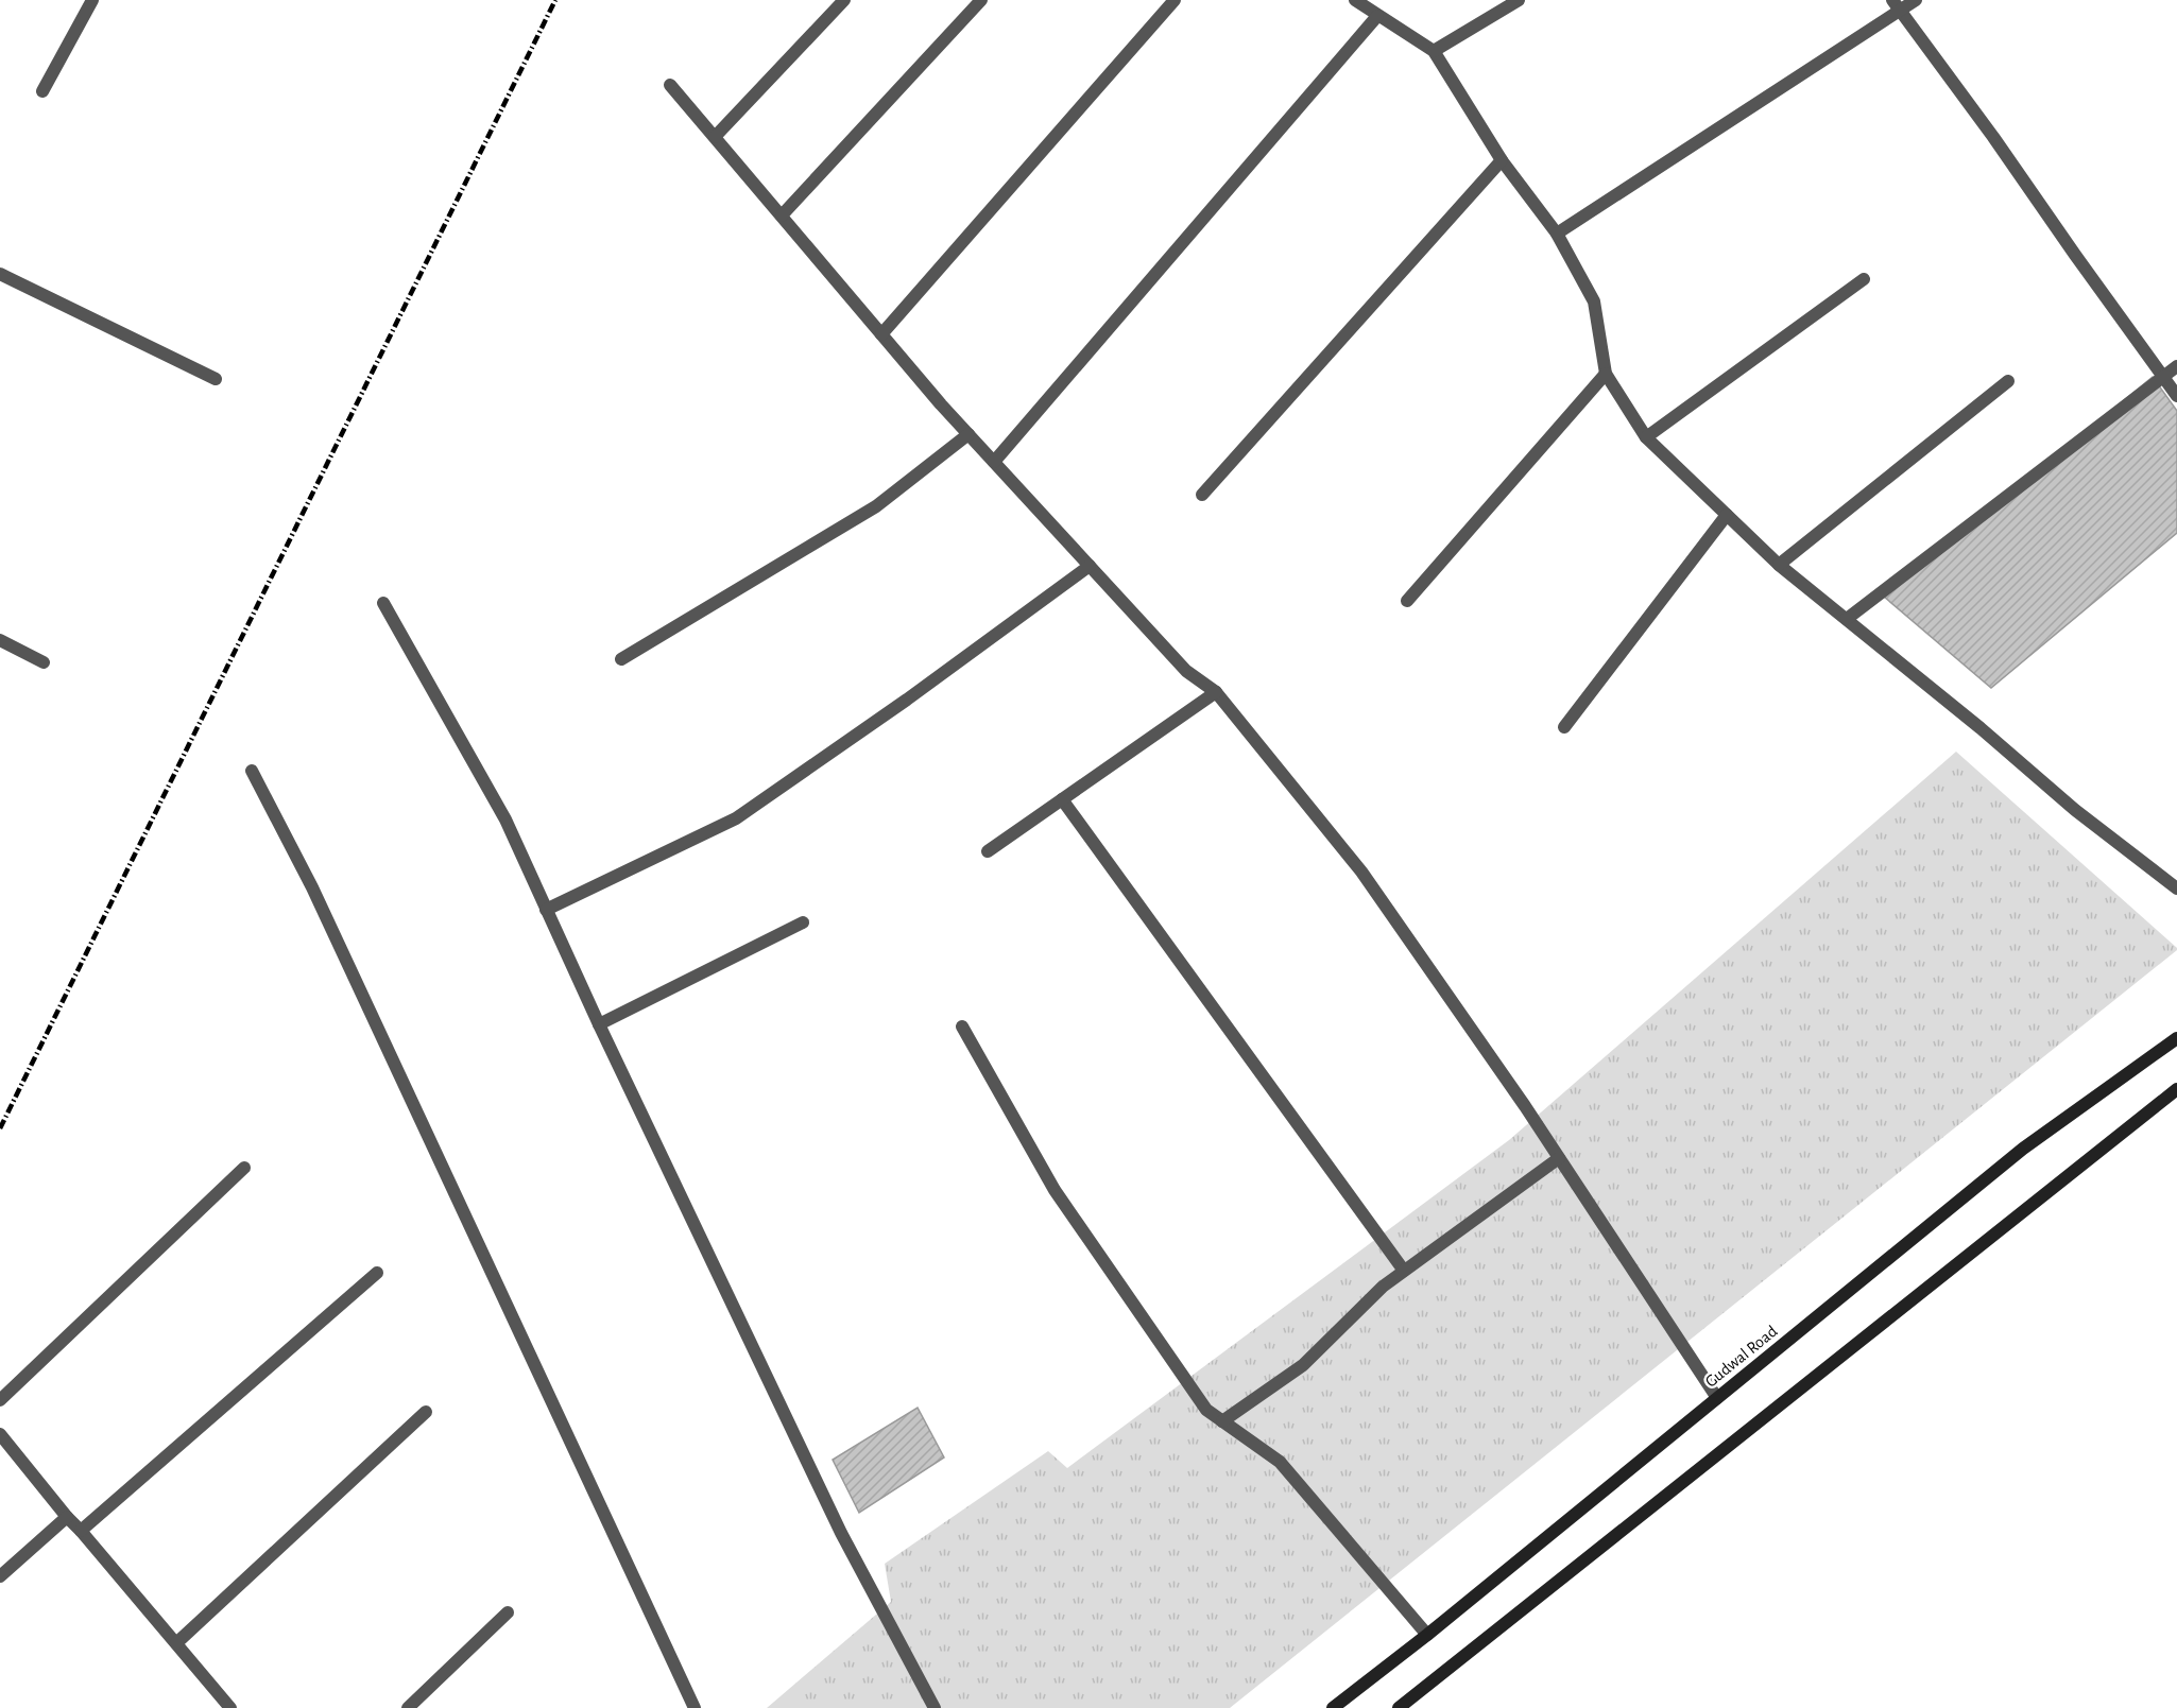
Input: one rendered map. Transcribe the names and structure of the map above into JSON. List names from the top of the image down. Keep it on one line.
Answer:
{"streets":{"main road":["Gudwal Road"]}}
